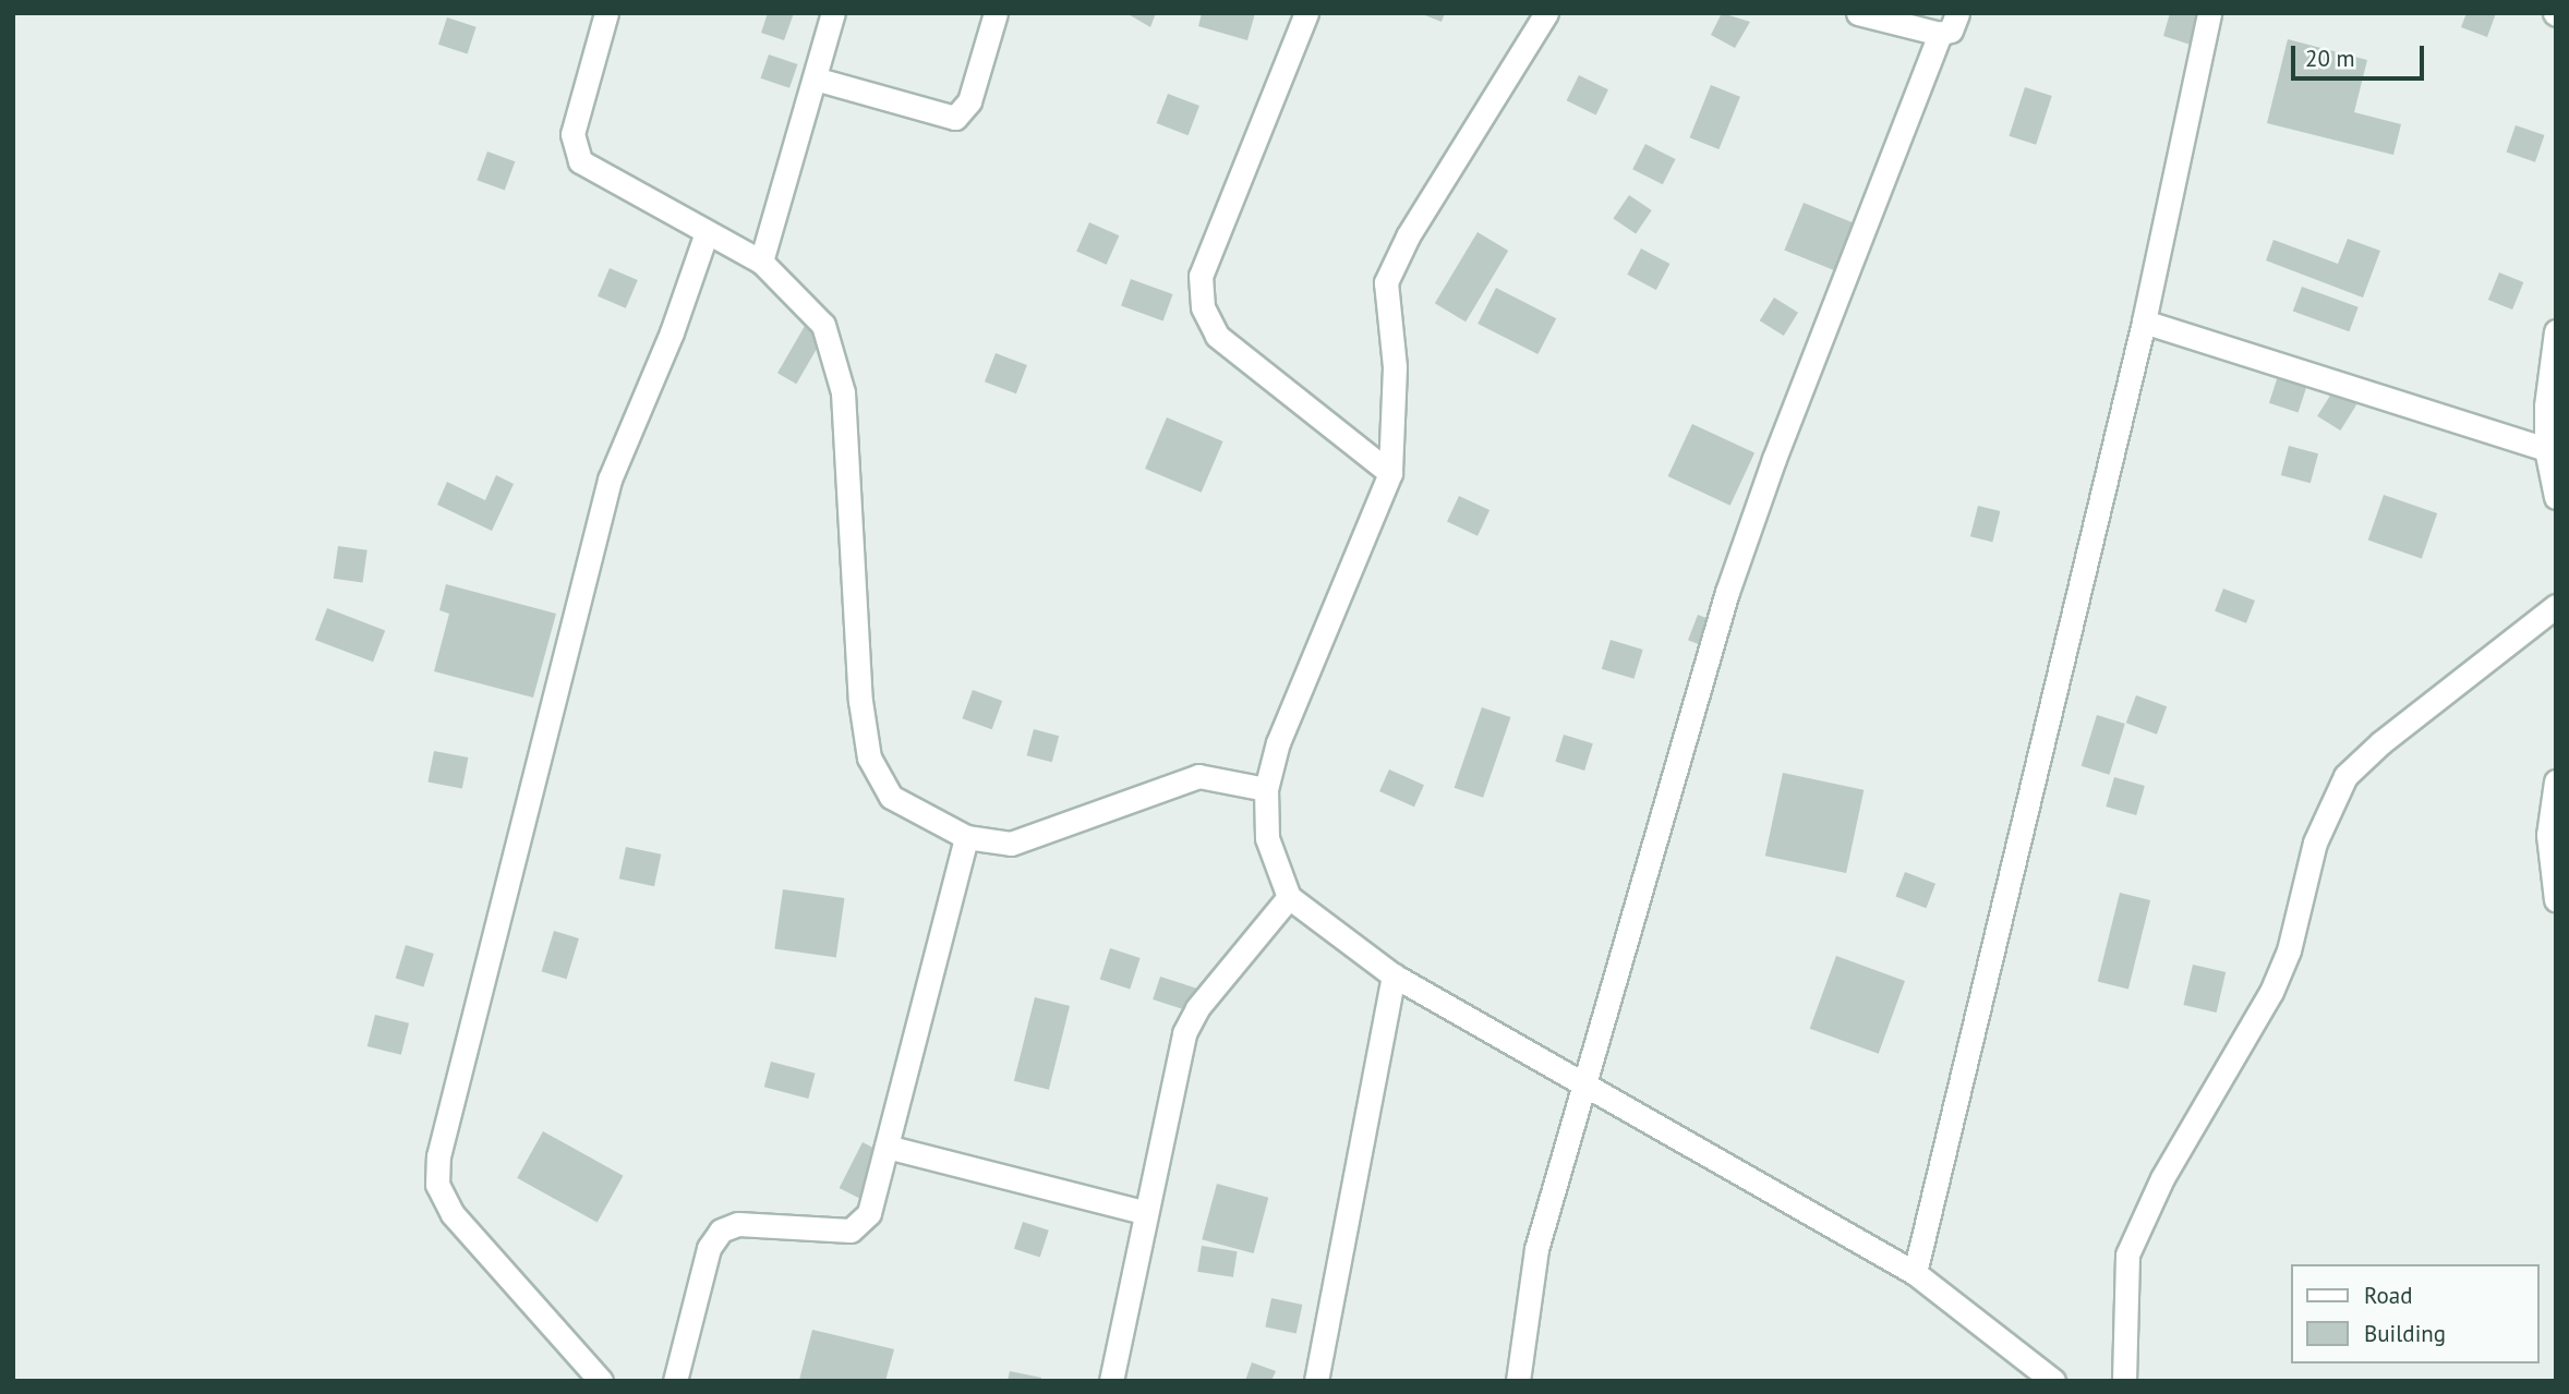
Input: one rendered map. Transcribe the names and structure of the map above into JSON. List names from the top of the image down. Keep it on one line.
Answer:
{"legend":["Road","Building"],"scale_bar":"20 m"}
